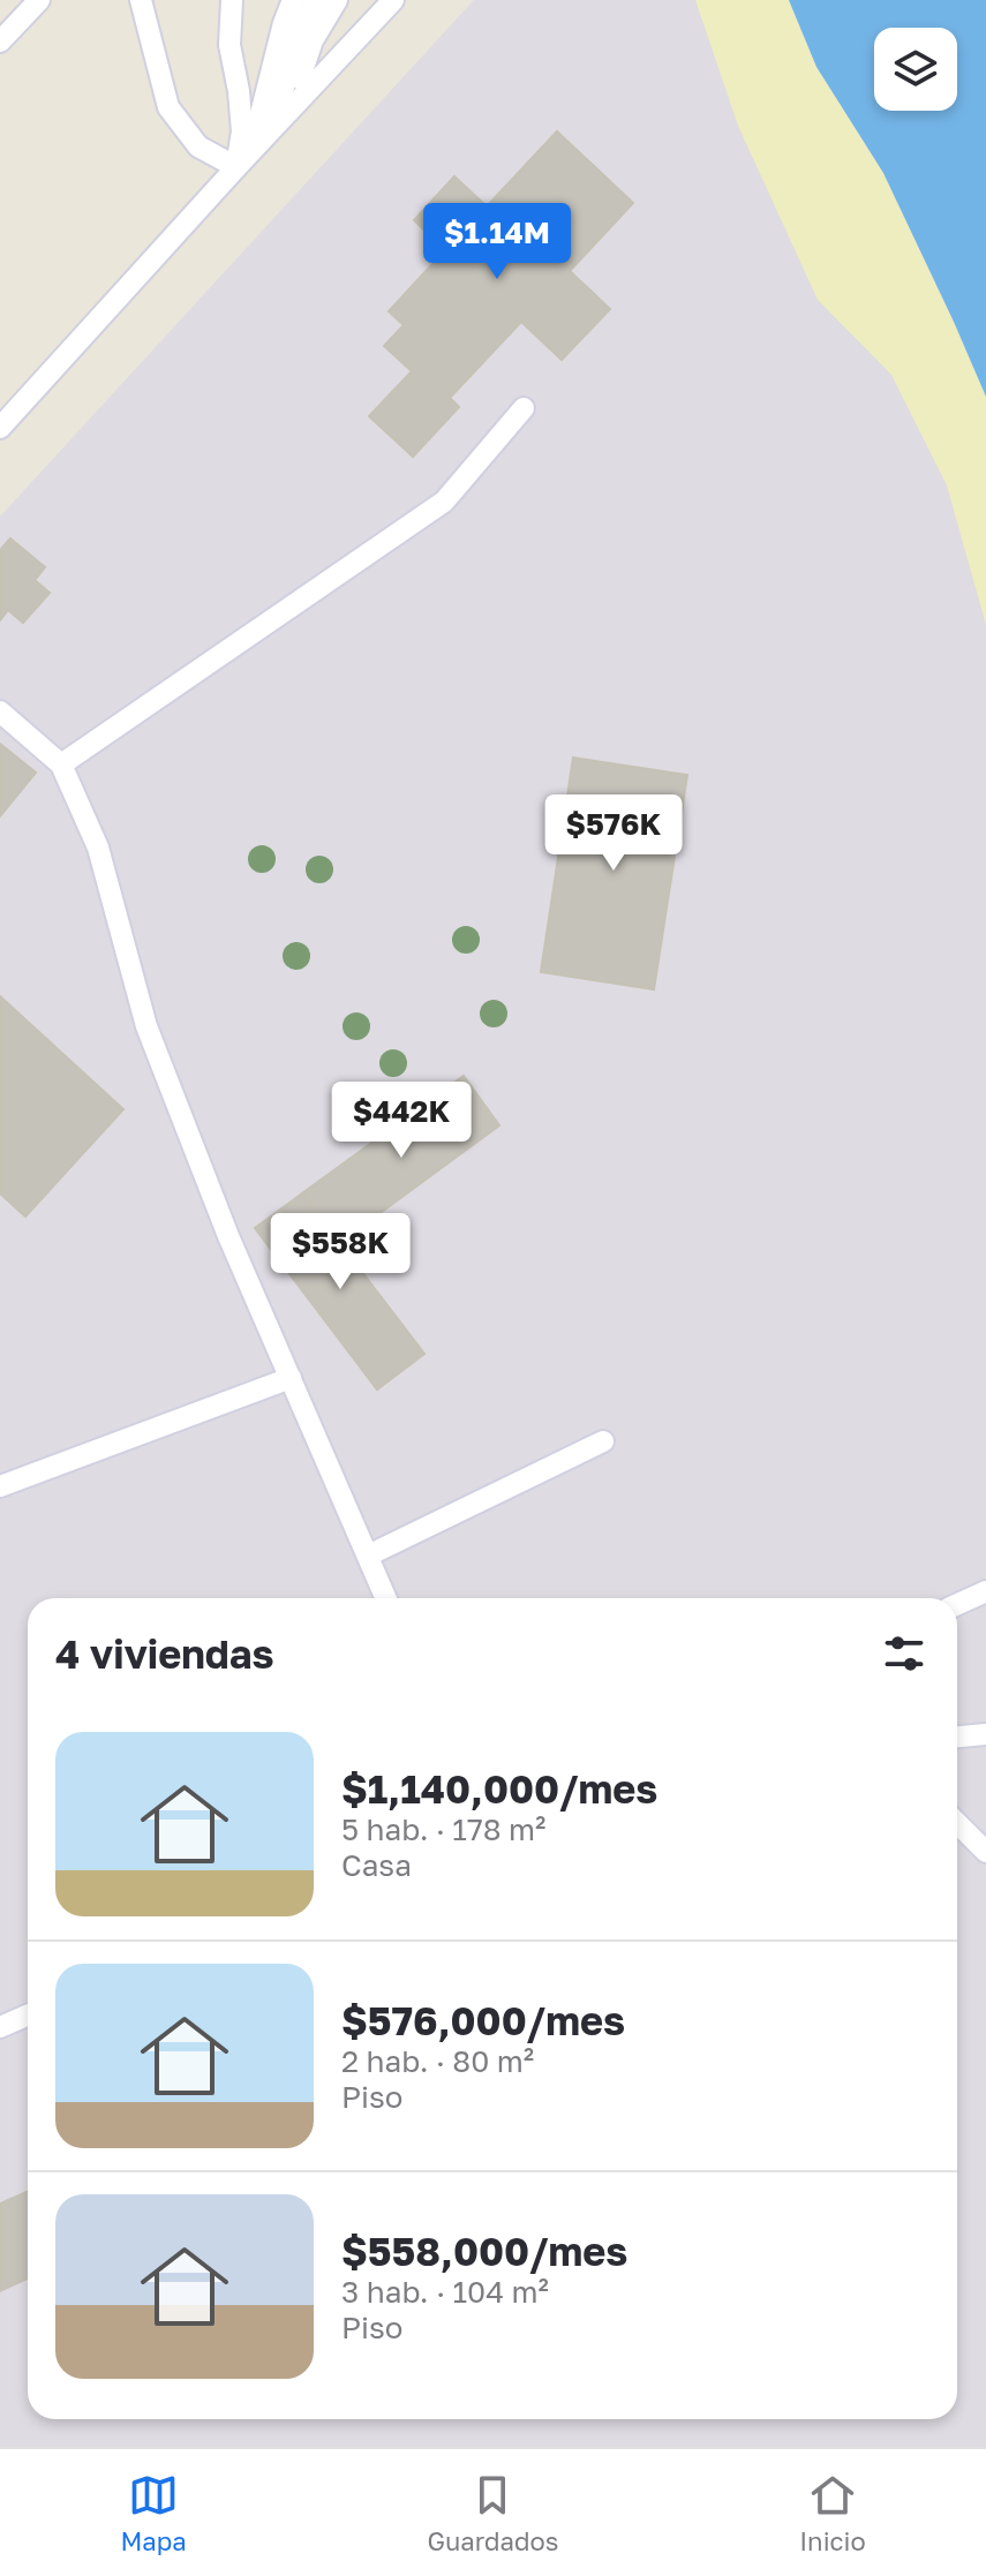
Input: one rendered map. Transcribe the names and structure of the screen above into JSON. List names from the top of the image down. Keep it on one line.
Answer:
{"page":{"price":["$1.14M","$576K","$442K","$558K"],"heading":"4 viviendas","list":[{"name":"$1,140,000/mes","note":"5 hab. · 178 m² · Casa"},{"name":"$576,000/mes","note":"2 hab. · 80 m² · Piso"},{"name":"$558,000/mes","note":"3 hab. · 104 m² · Piso"}],"tabs":["Mapa","Guardados","Inicio"]}}
